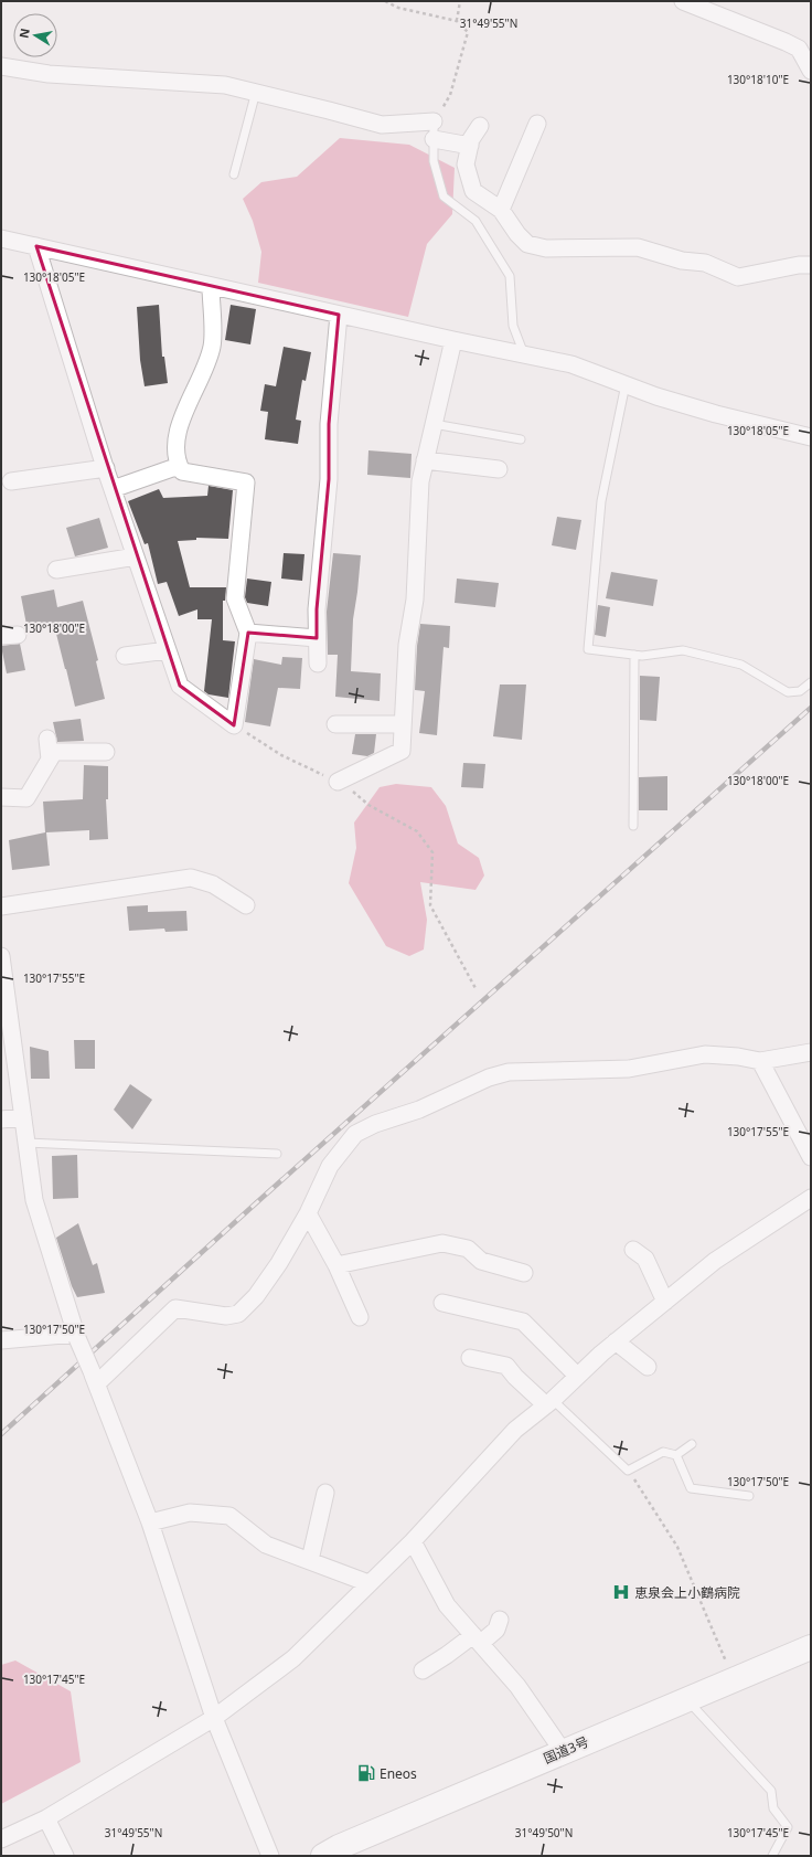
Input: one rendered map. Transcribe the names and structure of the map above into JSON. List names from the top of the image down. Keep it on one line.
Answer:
{"streets":{"highway":["国道3号"]},"places":{"hospital":["恵泉会上小鶴病院"],"fuel station":["Eneos"]},"north":"left","coordinates":["31°49'55\"N","130°18'10\"E","130°18'05\"E","130°18'00\"E","130°17'55\"E","130°17'50\"E","130°17'45\"E","31°49'50\"N"]}
